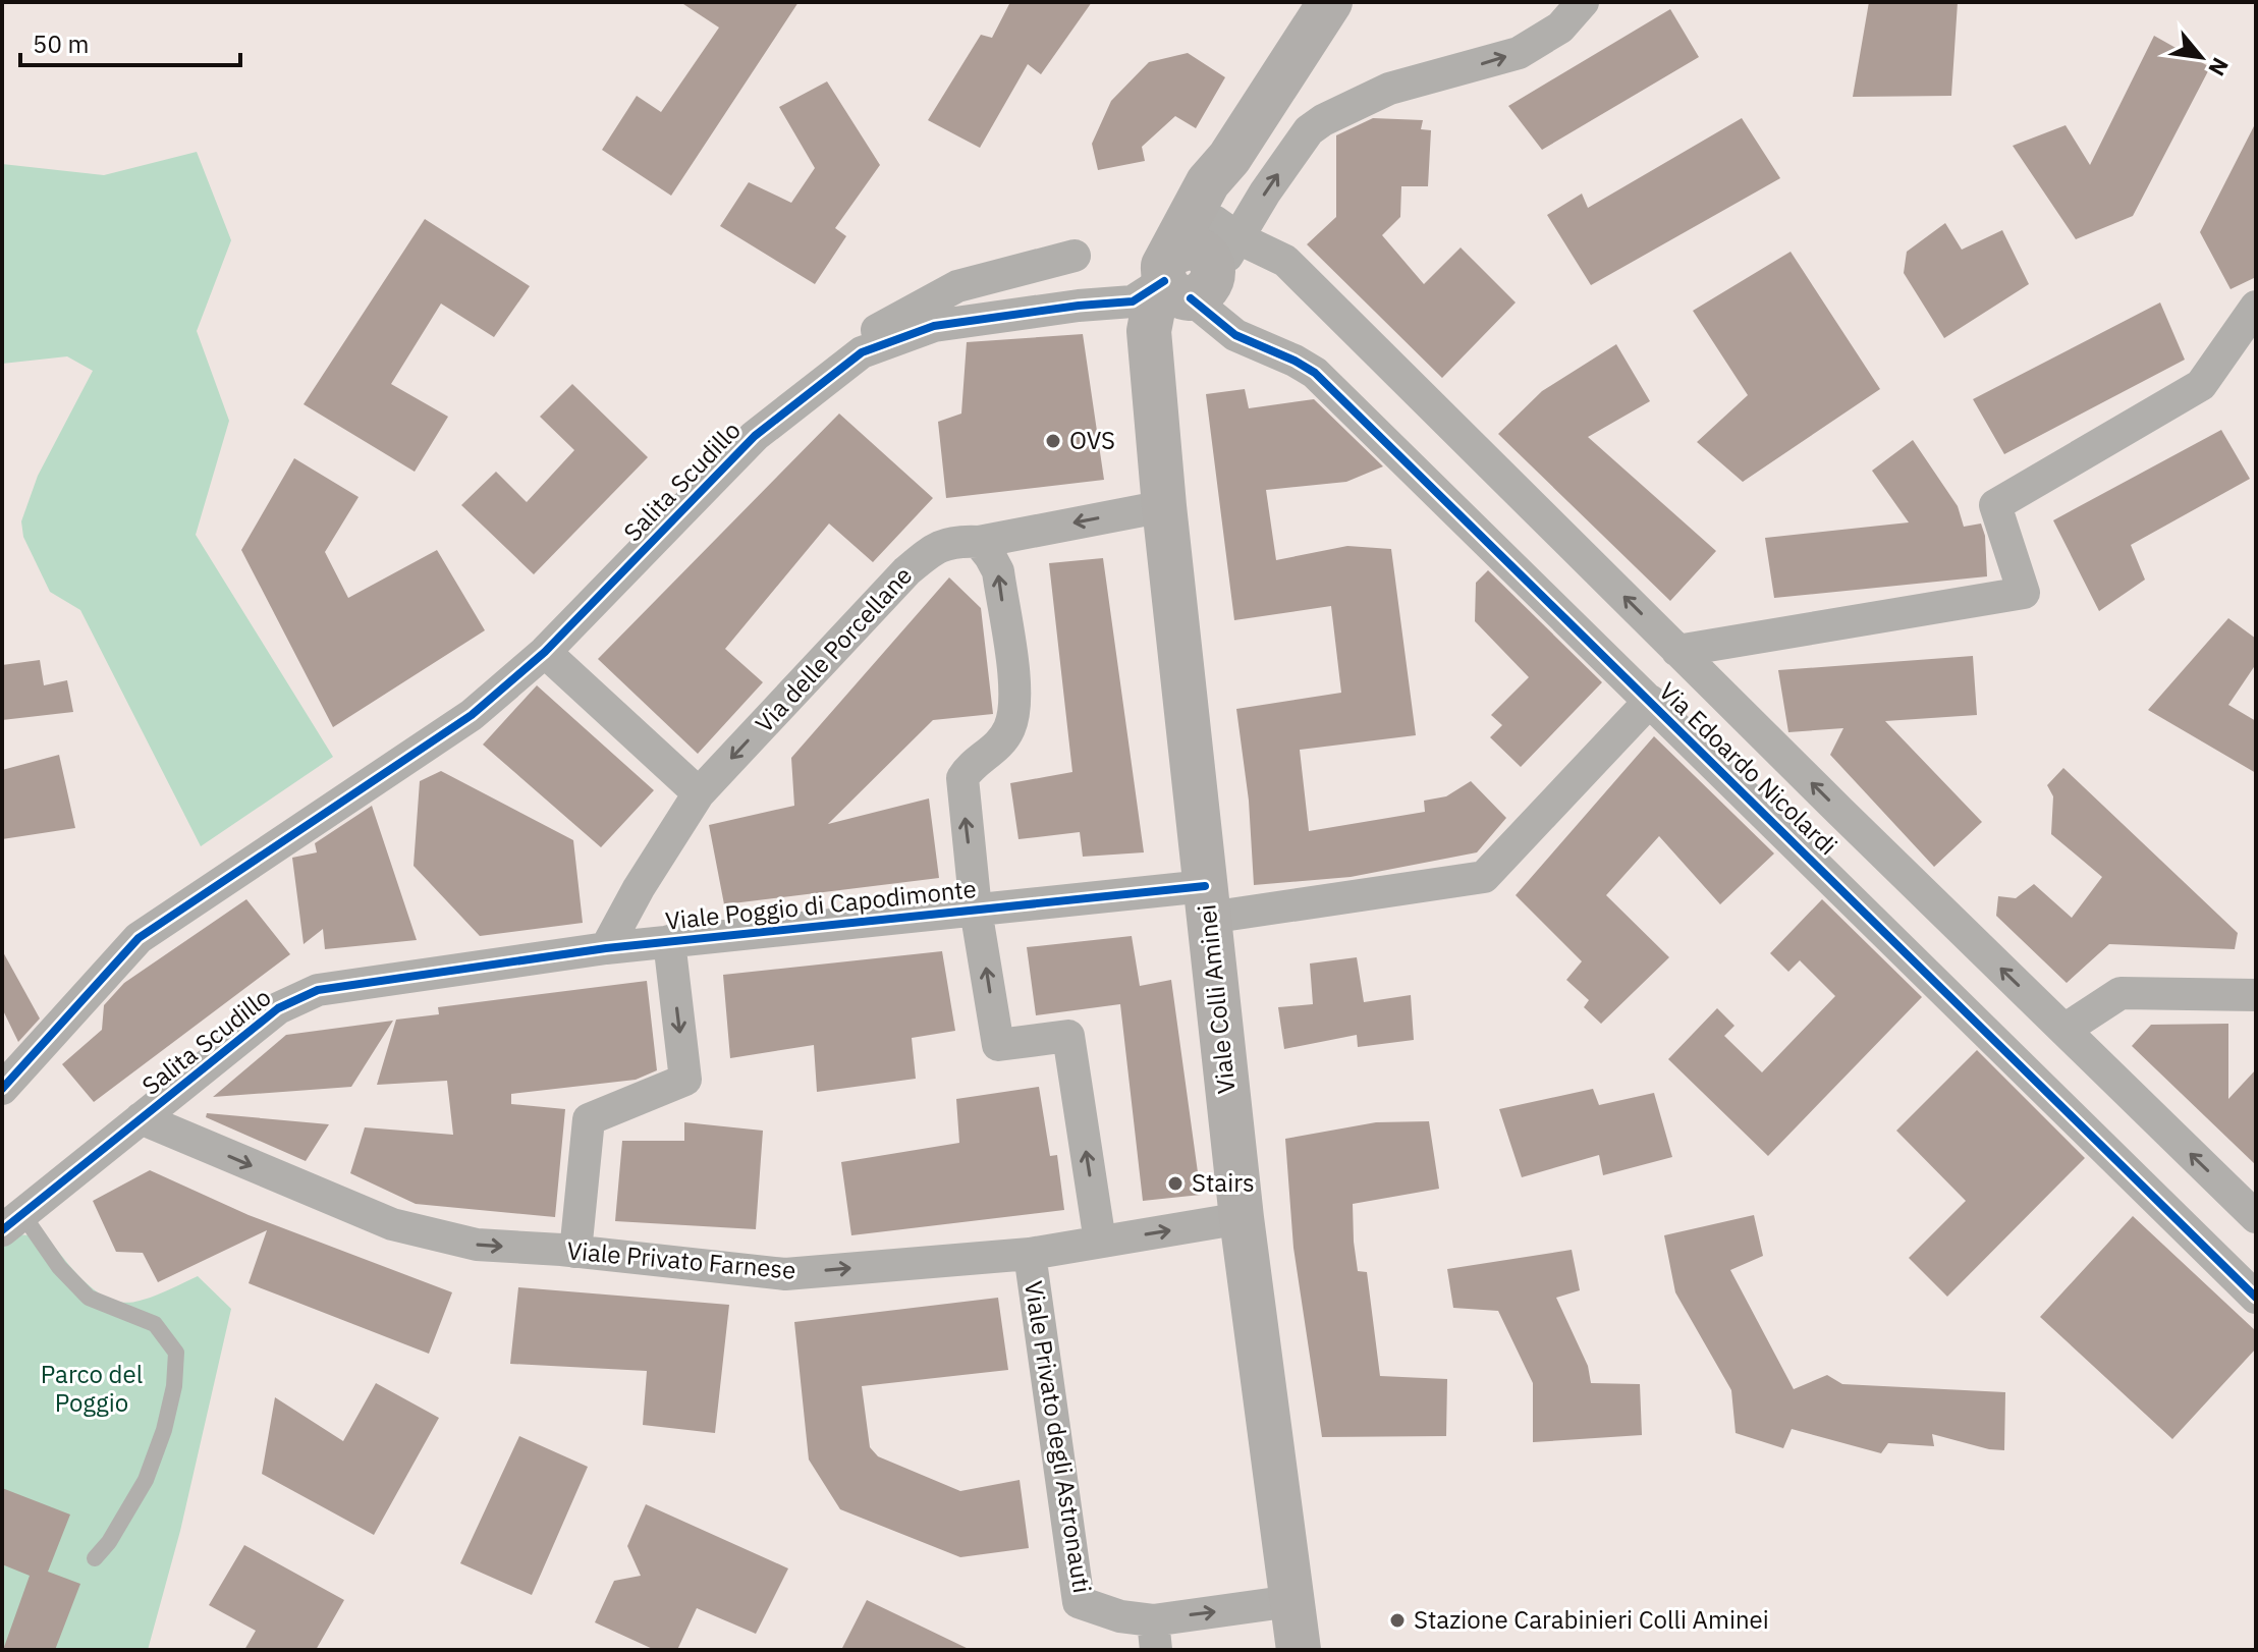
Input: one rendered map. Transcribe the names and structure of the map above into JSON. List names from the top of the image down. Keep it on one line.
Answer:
{"streets":{"main road":["Viale Colli Aminei"],"street":["Salita Scudillo","Via delle Porcellane","Via Edoardo Nicolardi","Viale Poggio di Capodimonte","Viale Privato Farnese","Viale Privato degli Astronauti"]},"crossings":[["Salita Scudillo","Via Edoardo Nicolardi"],["Salita Scudillo","Viale Poggio di Capodimonte"],["Salita Scudillo","Viale Colli Aminei"],["Salita Scudillo","Viale Privato Farnese"],["Via delle Porcellane","Viale Poggio di Capodimonte"],["Via delle Porcellane","Viale Colli Aminei"],["Via Edoardo Nicolardi","Viale Poggio di Capodimonte"],["Via Edoardo Nicolardi","Viale Colli Aminei"],["Viale Poggio di Capodimonte","Viale Colli Aminei"],["Viale Colli Aminei","Viale Privato Farnese"],["Viale Colli Aminei","Viale Privato degli Astronauti"],["Viale Privato Farnese","Viale Privato degli Astronauti"]],"one_way":["Viale Privato Farnese"],"parks":["Parco del Poggio"],"places":["OVS","Stairs","Stazione Carabinieri Colli Aminei"],"scale_bar":"50 m","north":"bottom right"}
